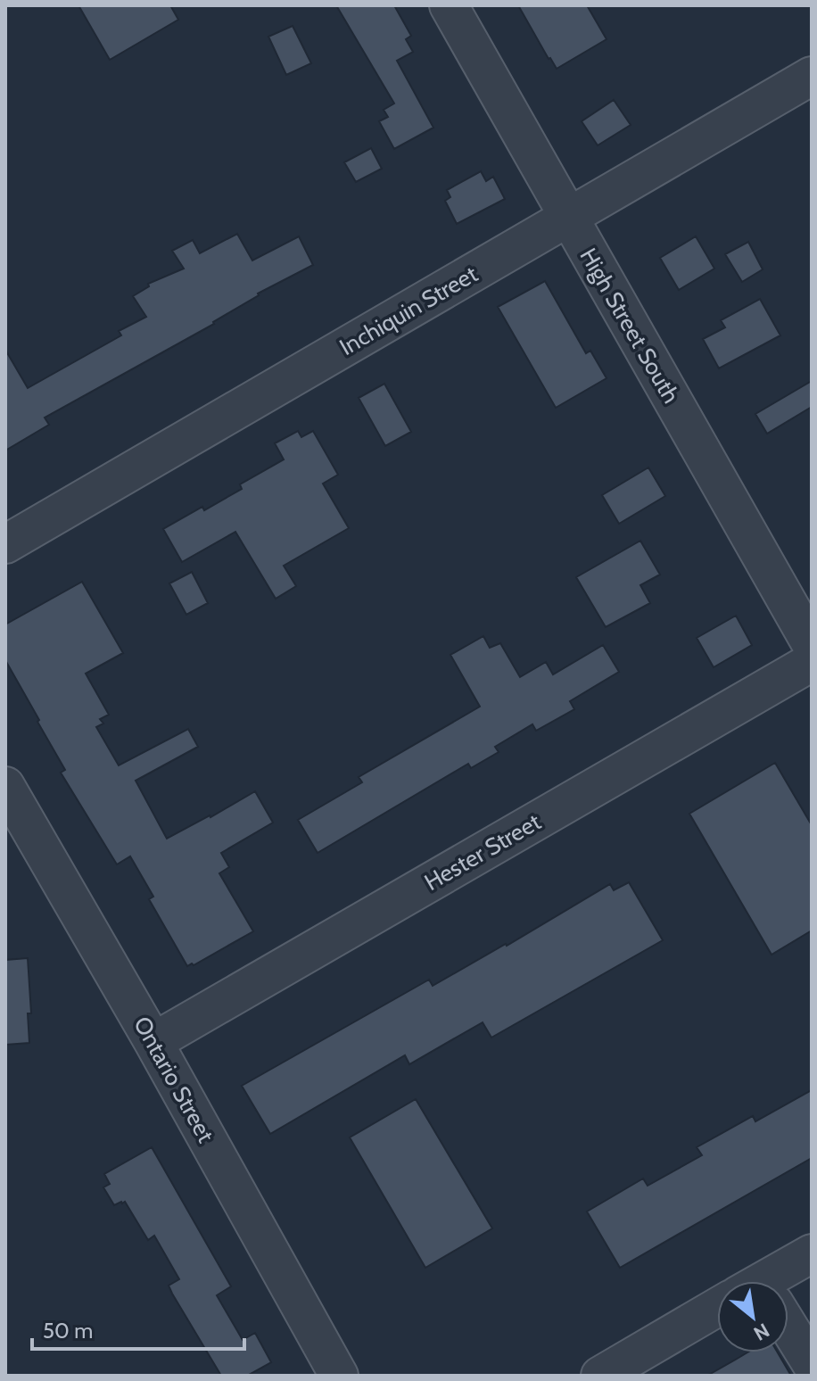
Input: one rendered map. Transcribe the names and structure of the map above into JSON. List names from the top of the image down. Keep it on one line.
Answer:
{"streets":{"street":["Inchiquin Street","High Street South","Hester Street","Ontario Street"]},"crossings":[["Inchiquin Street","High Street South"],["Hester Street","Ontario Street"]],"scale_bar":"50 m","north":"bottom right"}
